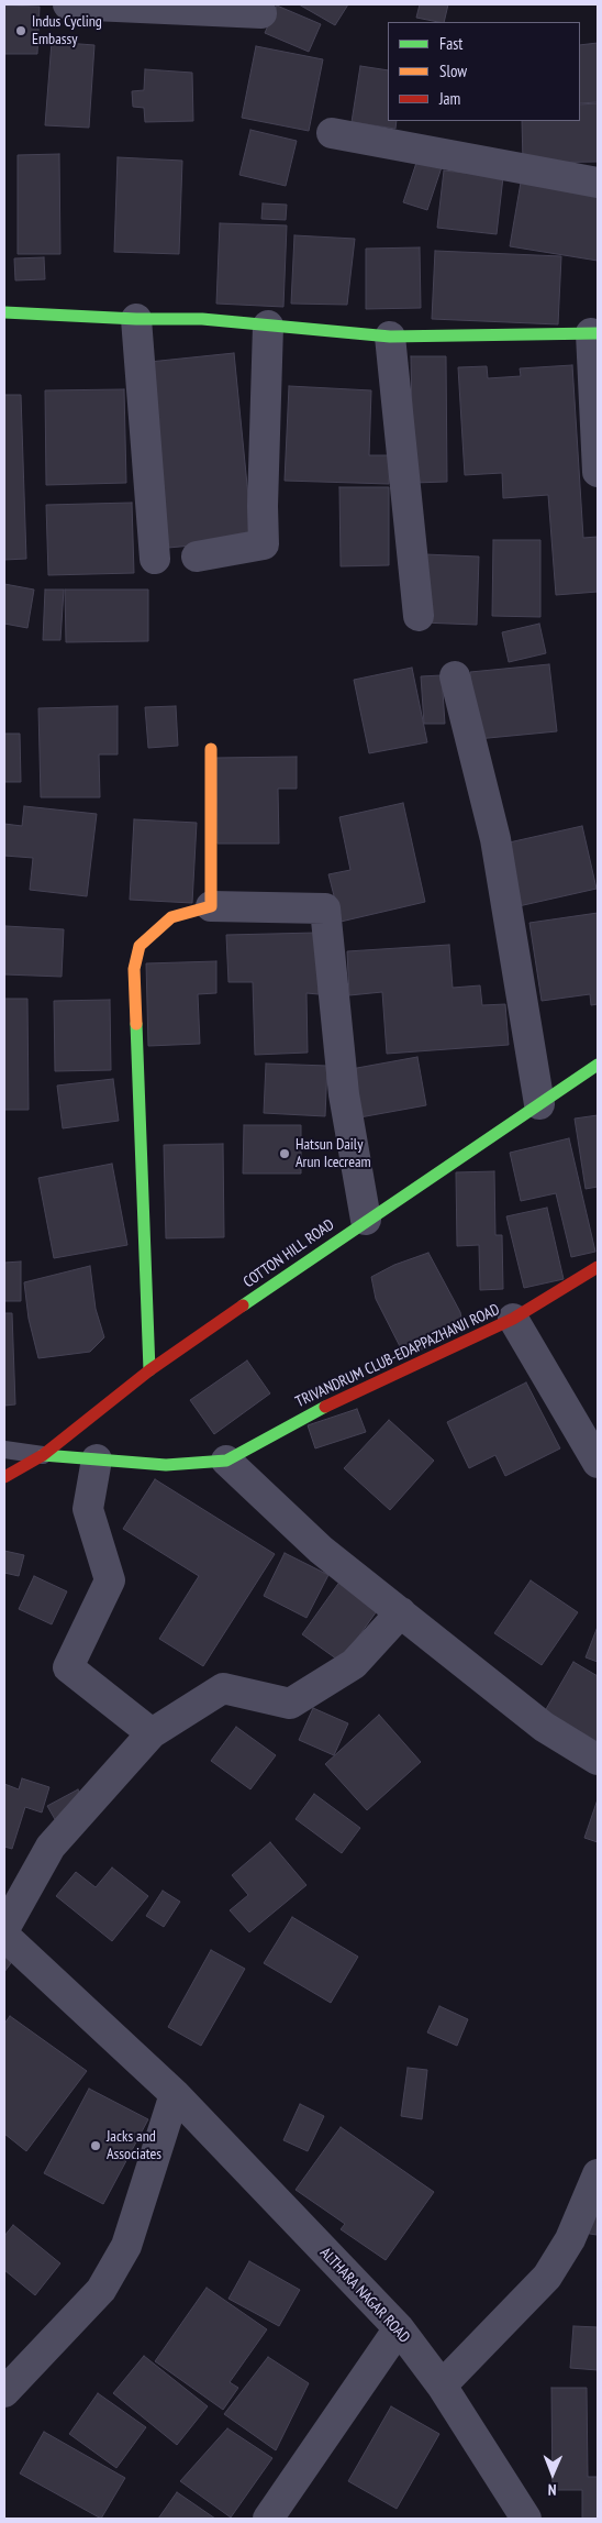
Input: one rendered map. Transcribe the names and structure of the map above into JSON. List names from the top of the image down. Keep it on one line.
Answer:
{"streets":{"street":["COTTON HILL ROAD","TRIVANDRUM CLUB-EDAPPAZHANJI ROAD","ALTHARA NAGAR ROAD"]},"crossings":[["COTTON HILL ROAD","TRIVANDRUM CLUB-EDAPPAZHANJI ROAD"]],"places":["Indus Cycling Embassy","Hatsun Daily Arun Icecream","Jacks and Associates"],"legend":["Fast","Slow","Jam"],"north":"bottom"}
